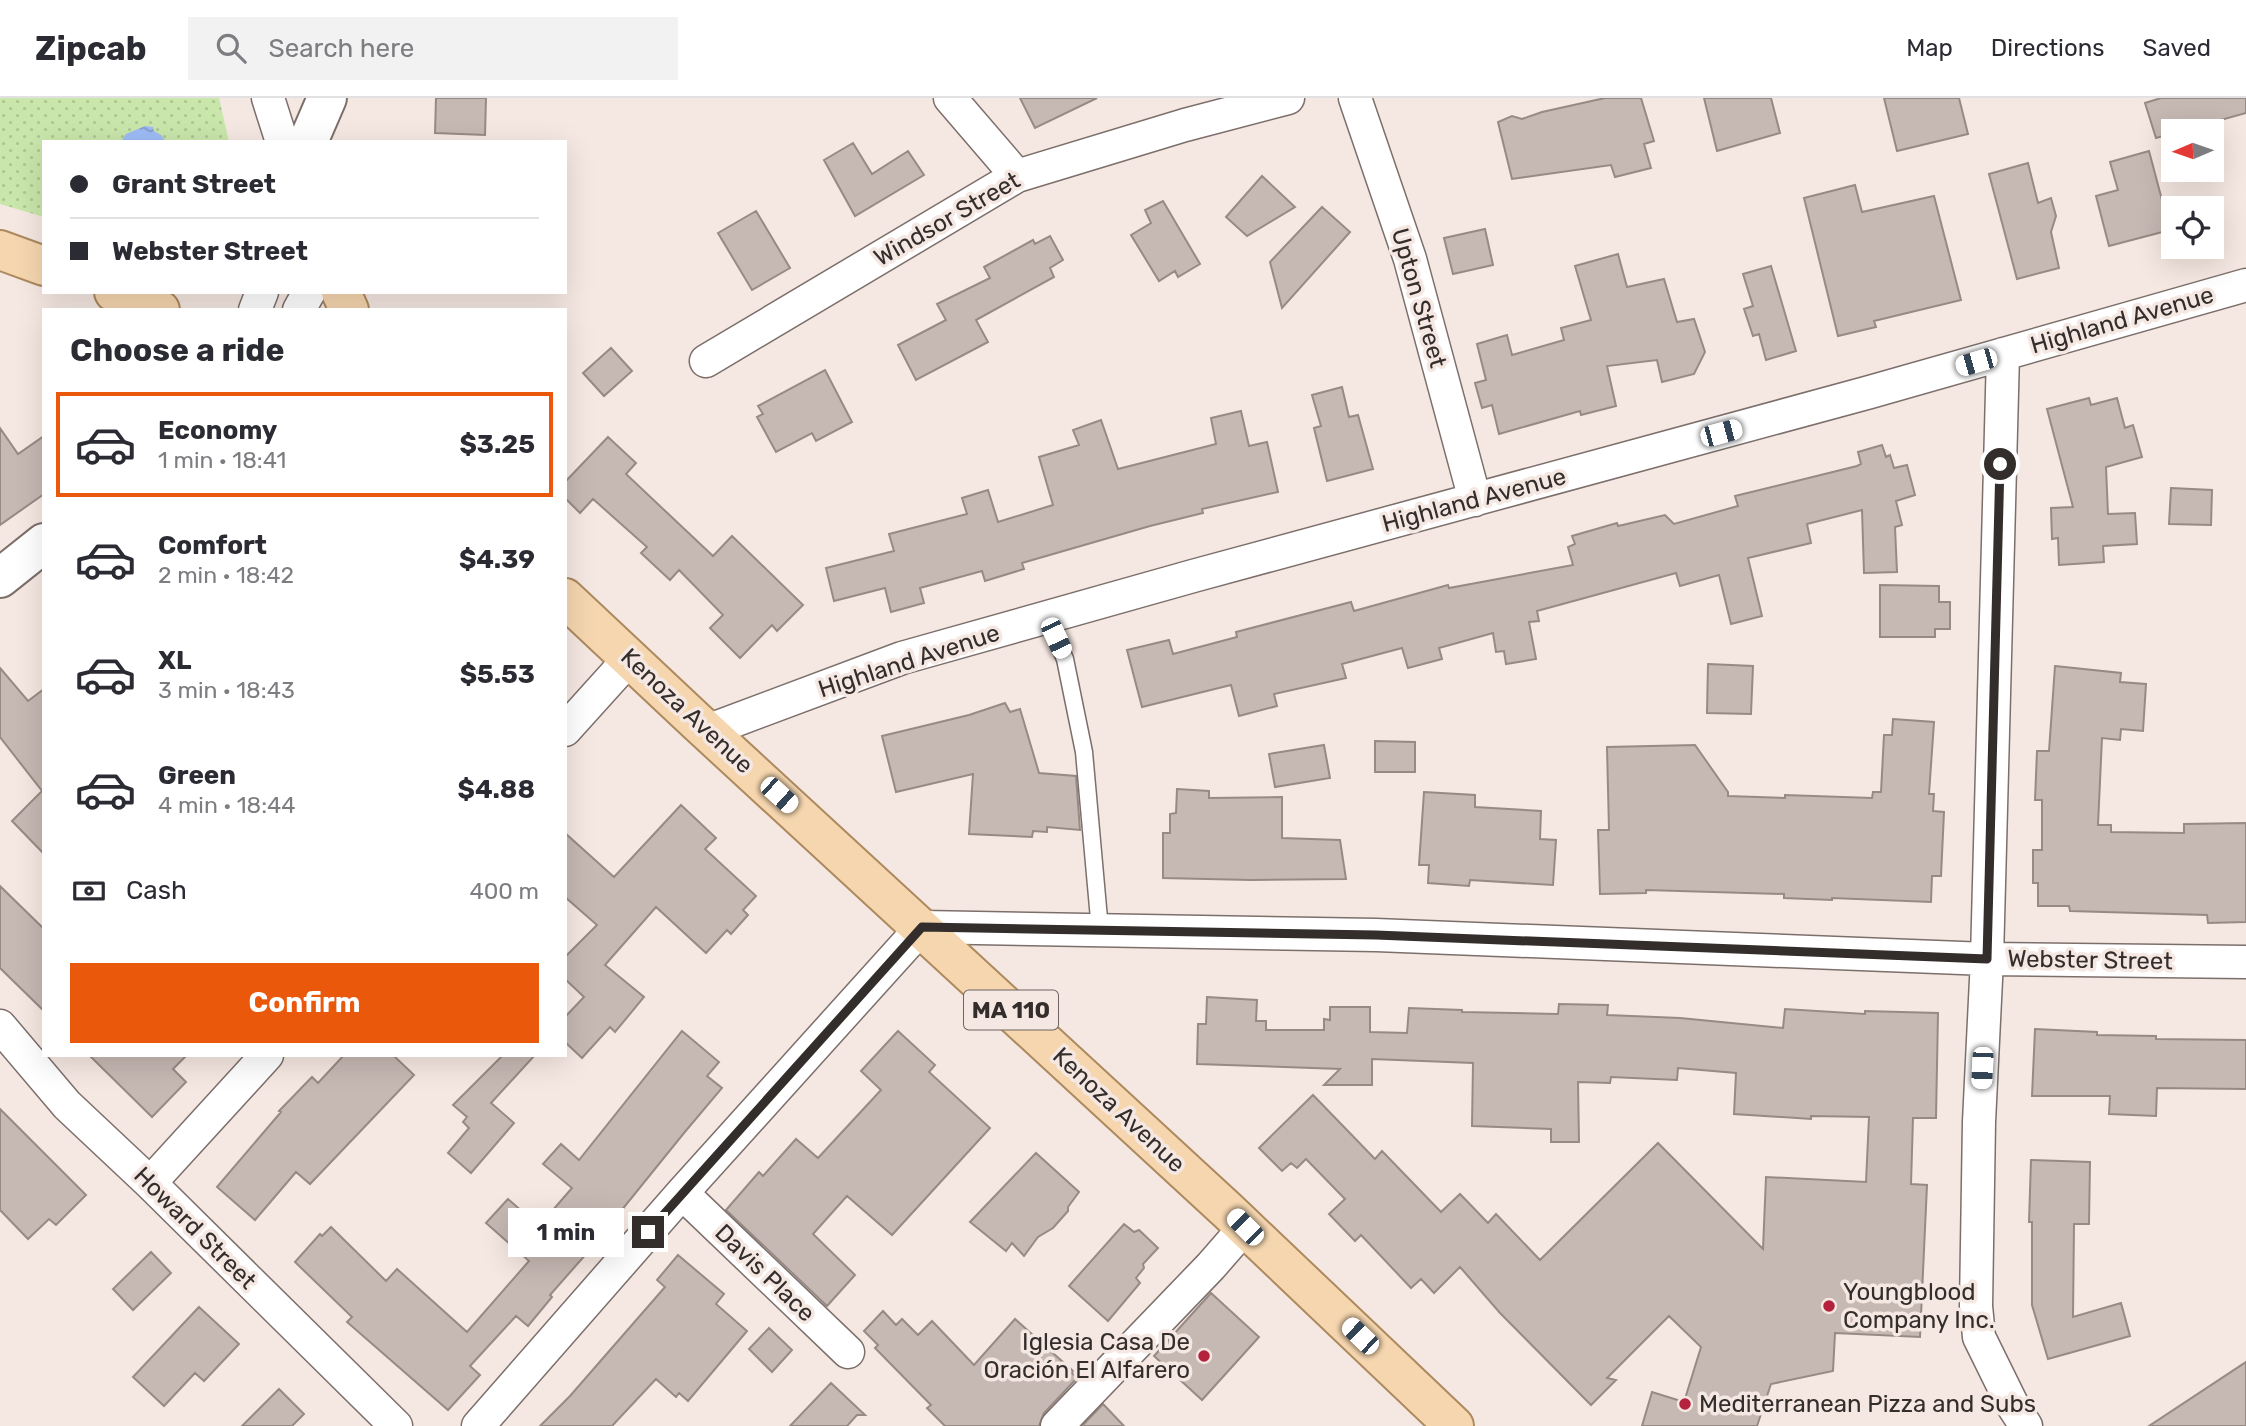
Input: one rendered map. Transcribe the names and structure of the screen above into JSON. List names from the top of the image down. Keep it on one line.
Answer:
{"streets":{"main road":["Kenoza Avenue","MA 110"],"street":["Windsor Street","Upton Street","Highland Avenue","Webster Street","Howard Street","Davis Place"]},"crossings":[["Upton Street","Highland Avenue"],["Highland Avenue","Kenoza Avenue"],["Kenoza Avenue","Webster Street"]],"places":["Youngblood Company Inc.","Iglesia Casa De Oración El Alfarero","Mediterranean Pizza and Subs"],"north":"left","page":{"header":"Zipcab","search":"Search here","nav":["Map","Directions","Saved"],"banner":["Grant Street","Webster Street"],"heading":"Choose a ride","list":[{"name":"Economy","note":"1 min · 18:41","value":"$3.25"},{"name":"Comfort","note":"2 min · 18:42","value":"$4.39"},{"name":"XL","note":"3 min · 18:43","value":"$5.53"},{"name":"Green","note":"4 min · 18:44","value":"$4.88"}],"pay":["Cash","400 m"],"buttons":"Confirm","bubble":"1 min"}}
